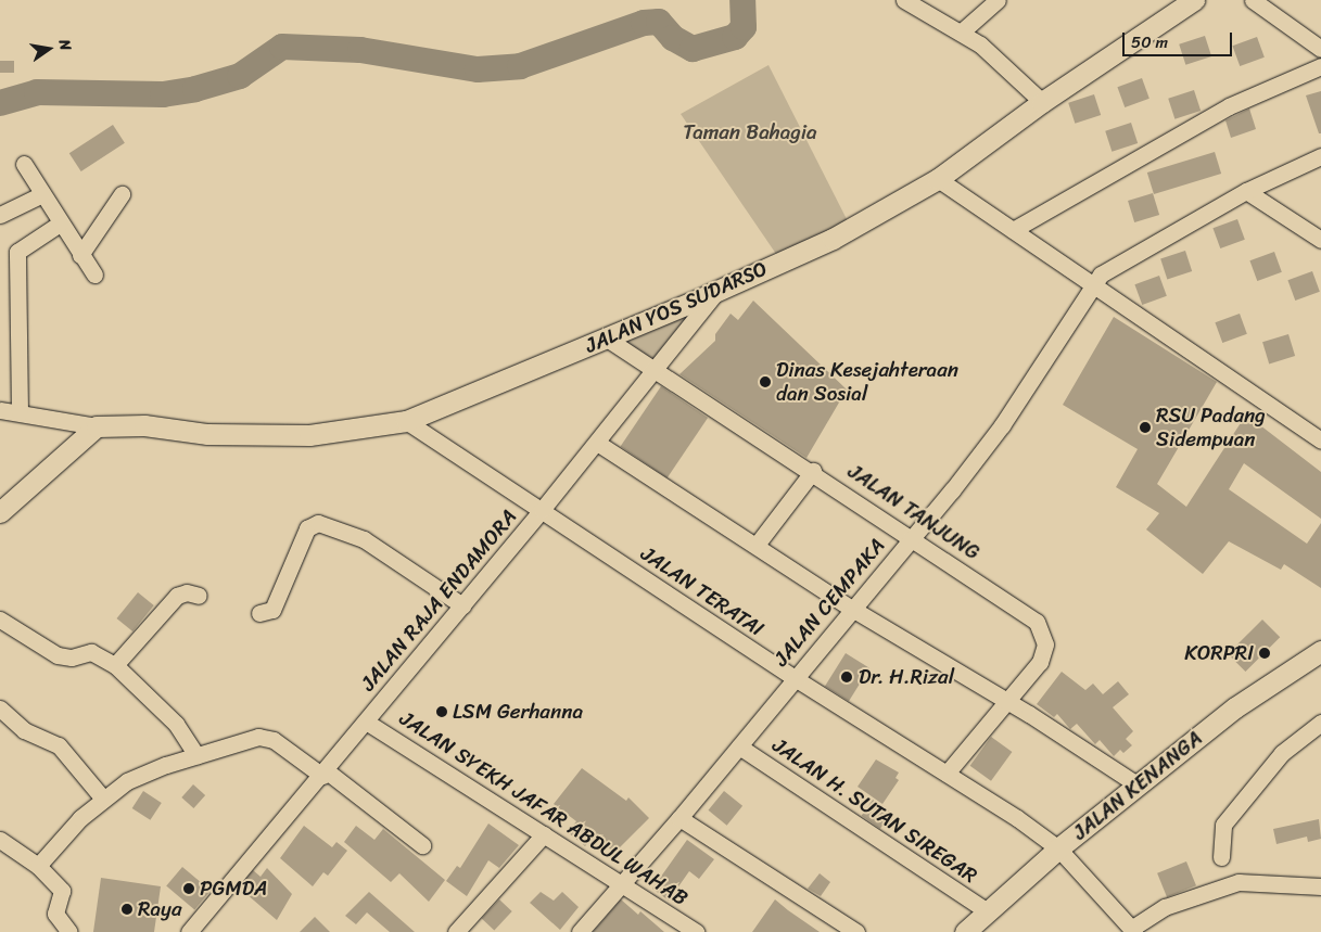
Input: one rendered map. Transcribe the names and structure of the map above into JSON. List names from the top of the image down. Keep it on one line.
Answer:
{"streets":{"street":["JALAN YOS SUDARSO","JALAN TANJUNG","JALAN TERATAI","JALAN RAJA ENDAMORA","JALAN CEMPAKA","JALAN KENANGA","JALAN SYEKH JAFAR ABDUL WAHAB","JALAN H. SUTAN SIREGAR"]},"crossings":[["JALAN YOS SUDARSO","JALAN TANJUNG"],["JALAN YOS SUDARSO","JALAN TERATAI"],["JALAN YOS SUDARSO","JALAN RAJA ENDAMORA"],["JALAN TANJUNG","JALAN TERATAI"],["JALAN TANJUNG","JALAN RAJA ENDAMORA"],["JALAN TANJUNG","JALAN CEMPAKA"],["JALAN TERATAI","JALAN RAJA ENDAMORA"],["JALAN TERATAI","JALAN CEMPAKA"],["JALAN TERATAI","JALAN KENANGA"],["JALAN RAJA ENDAMORA","JALAN SYEKH JAFAR ABDUL WAHAB"],["JALAN CEMPAKA","JALAN SYEKH JAFAR ABDUL WAHAB"],["JALAN CEMPAKA","JALAN H. SUTAN SIREGAR"],["JALAN KENANGA","JALAN H. SUTAN SIREGAR"]],"parks":["Taman Bahagia"],"places":["Dinas Kesejahteraan dan Sosial","RSU Padang Sidempuan","KORPRI","Dr. H.Rizal","LSM Gerhanna","PGMDA","Raya"],"scale_bar":"50 m","north":"right"}
